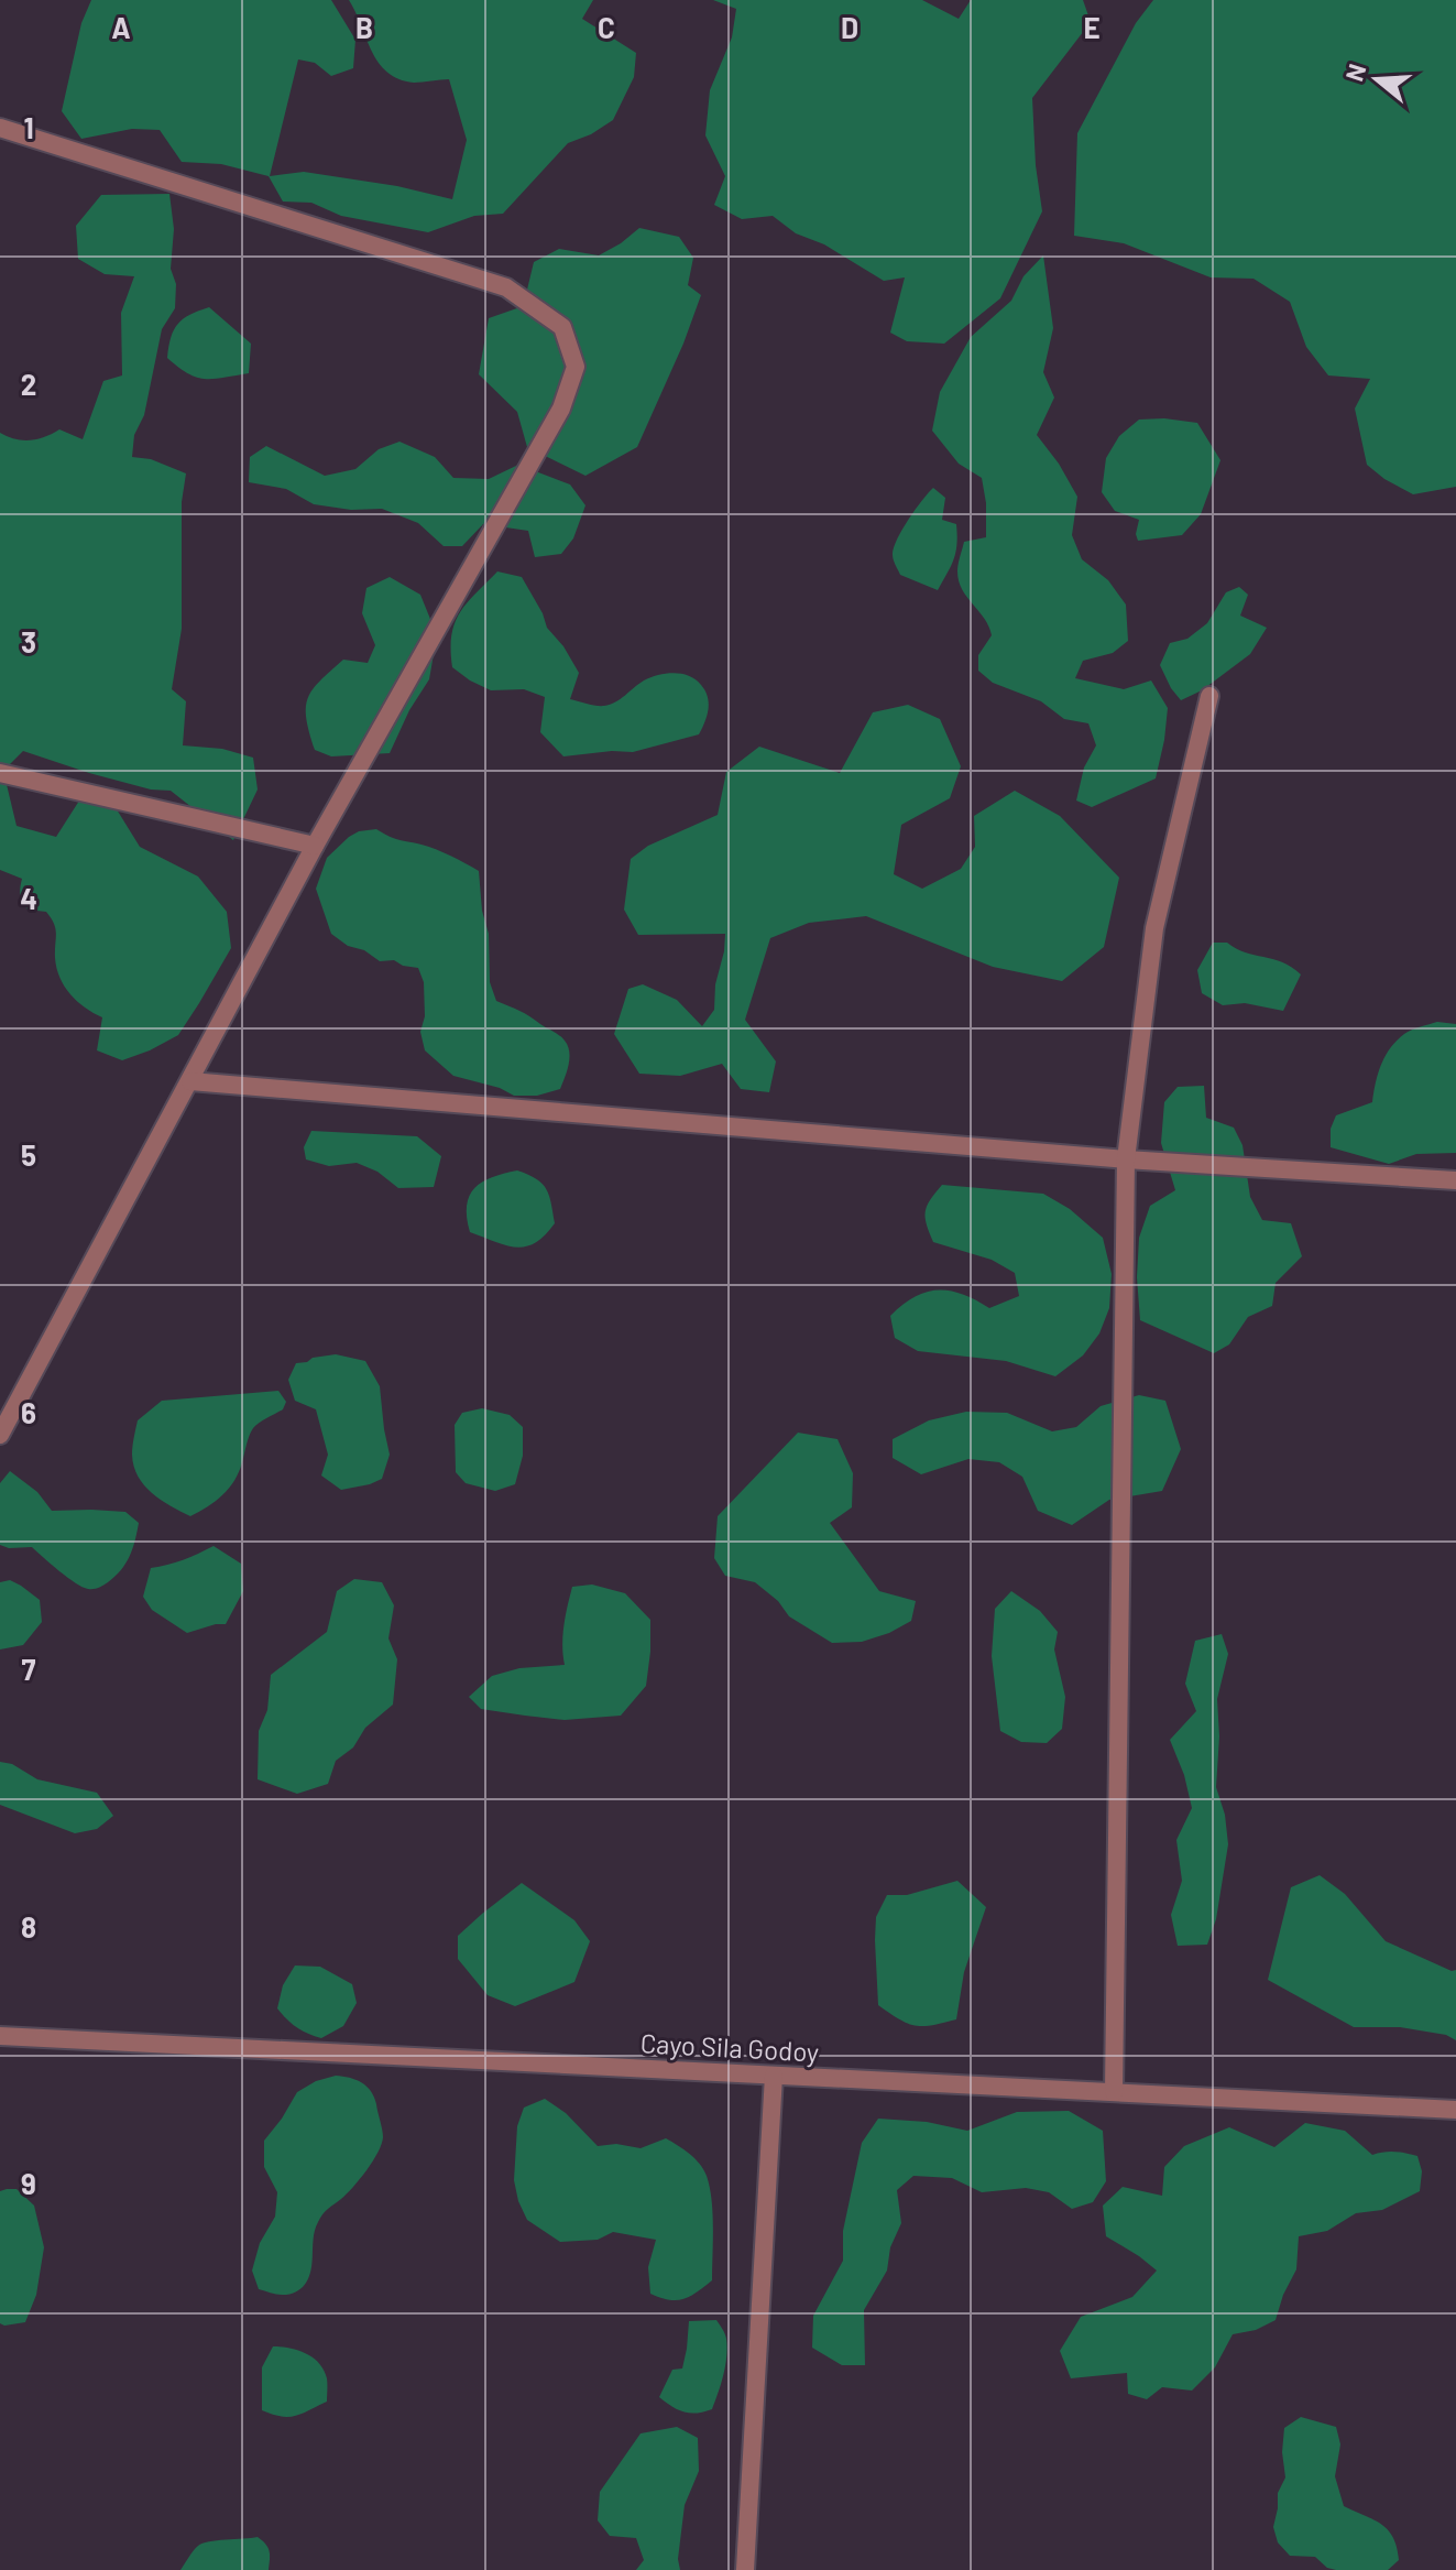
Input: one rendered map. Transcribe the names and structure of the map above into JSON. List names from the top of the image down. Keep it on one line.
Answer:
{"streets":{"street":["Cayo Sila Godoy"]},"north":"left","grid":{"columns":["A","B","C","D","E"],"rows":["1","2","3","4","5","6","7","8","9"]}}
